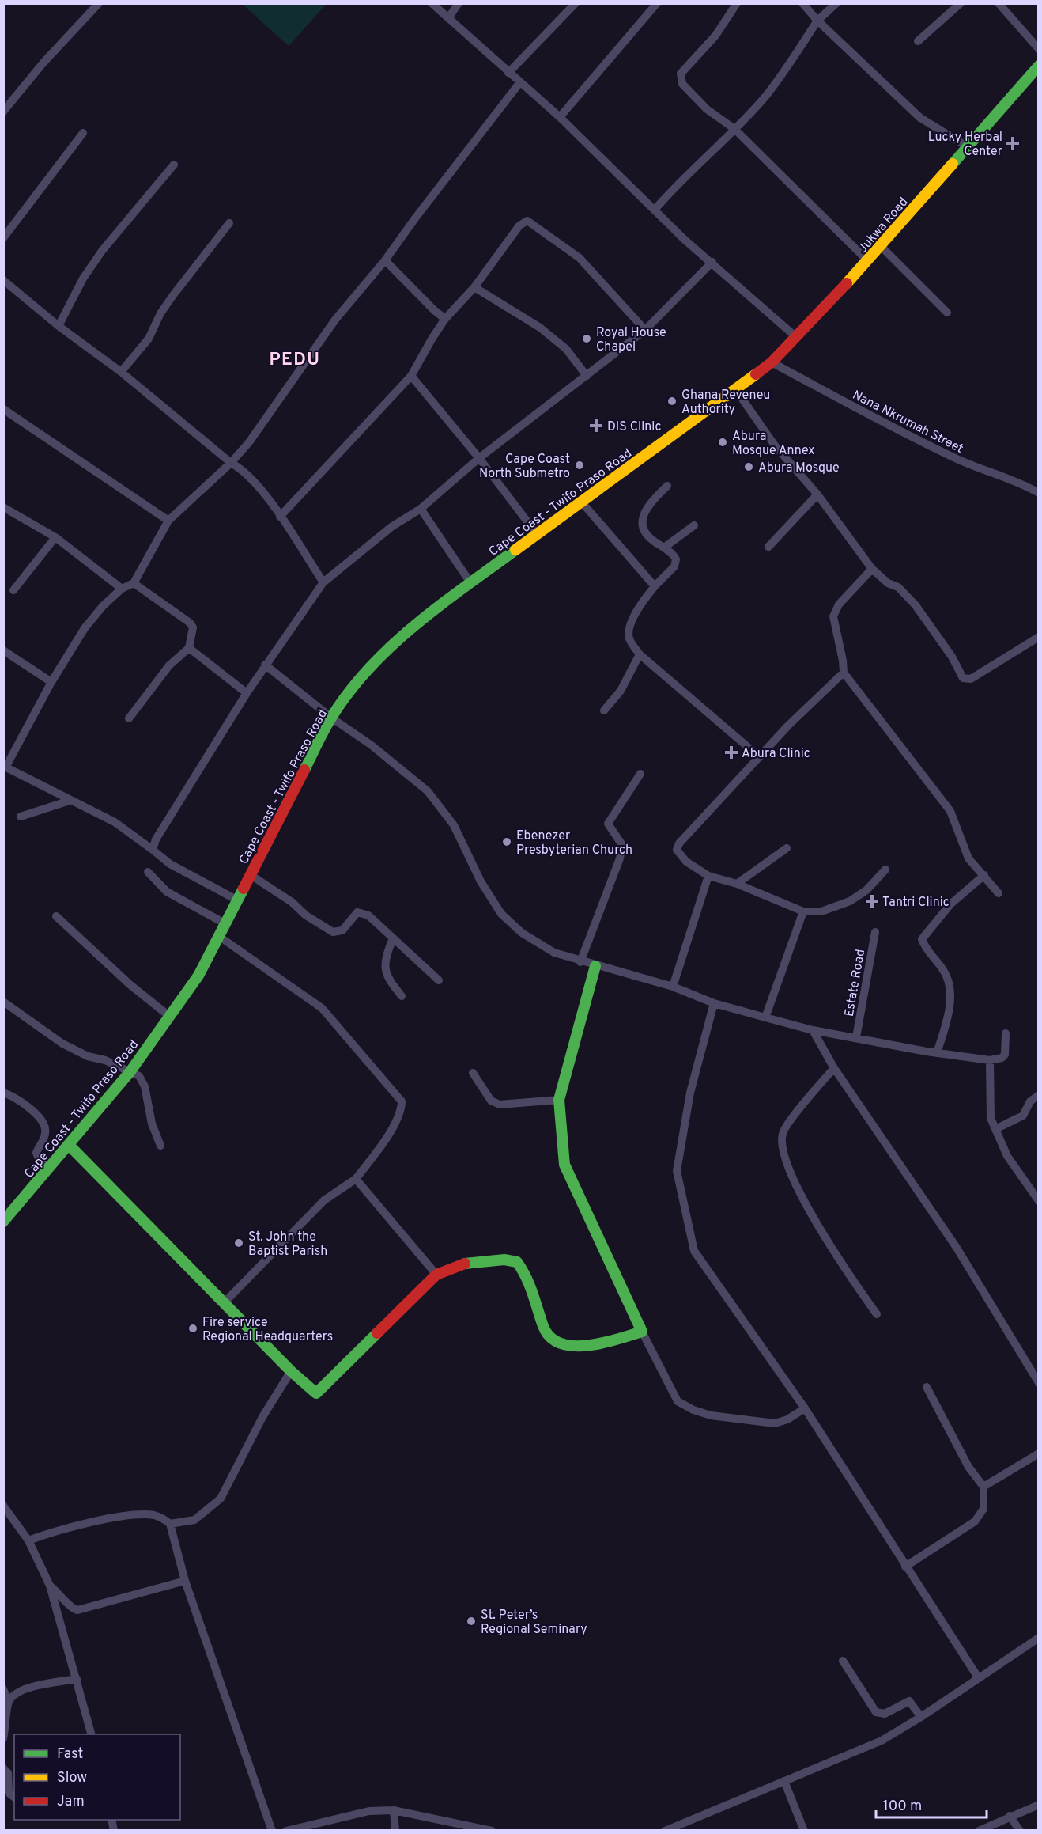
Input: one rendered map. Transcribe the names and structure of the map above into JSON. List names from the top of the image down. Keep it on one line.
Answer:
{"streets":{"main road":["Jukwa Road","Cape Coast - Twifo Praso Road"],"street":["Nana Nkrumah Street","Estate Road"]},"crossings":[["Jukwa Road","Nana Nkrumah Street"],["Jukwa Road","Cape Coast - Twifo Praso Road"]],"districts":["PEDU"],"places":{"health":["Lucky Herbal Center","DIS Clinic","Abura Clinic","Tantri Clinic"],"other":["Royal House Chapel","Ghana Reveneu Authority","Abura Mosque Annex","Cape Coast North Submetro","Abura Mosque","Ebenezer Presbyterian Church","St. John the Baptist Parish","Fire service Regional Headquarters","St. Peter’s Regional Seminary"]},"legend":["Fast","Slow","Jam"],"scale_bar":"100 m"}
